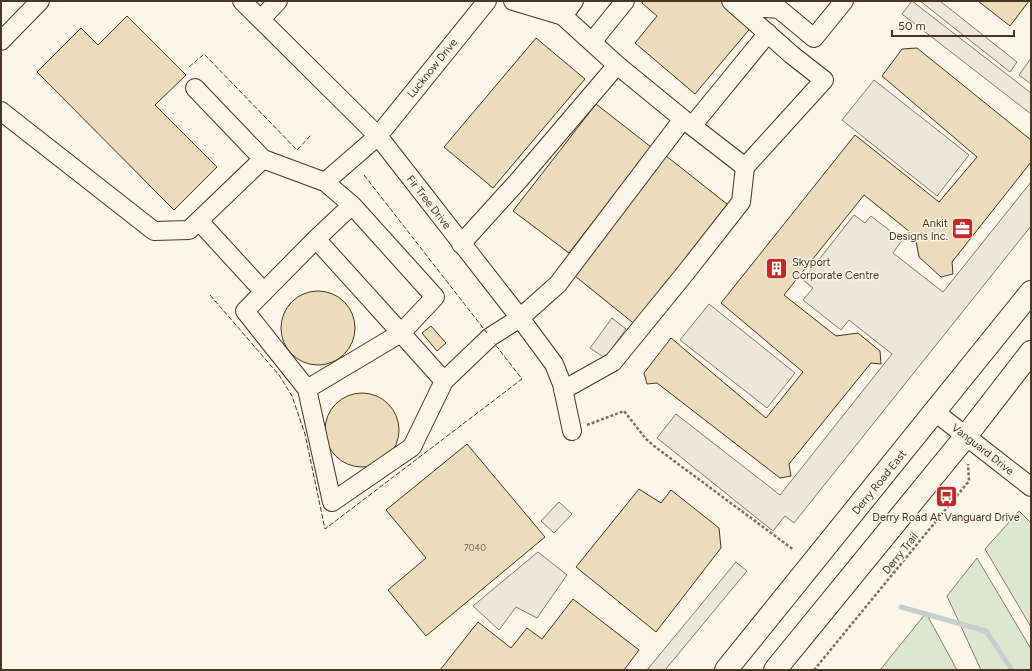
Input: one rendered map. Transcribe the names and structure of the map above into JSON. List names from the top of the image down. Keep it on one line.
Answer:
{"streets":{"main road":["Derry Road East"],"street":["Lucknow Drive","Fir Tree Drive","Vanguard Drive"],"path":["Derry Trail"]},"crossings":[["Lucknow Drive","Fir Tree Drive"],["Vanguard Drive","Derry Road East"],["Vanguard Drive","Derry Trail"]],"places":{"office":["Ankit Designs Inc."],"building":["Skyport Corporate Centre"],"bus stop":["Derry Road At Vanguard Drive"]},"house_numbers":["7040"],"scale_bar":"50 m"}
